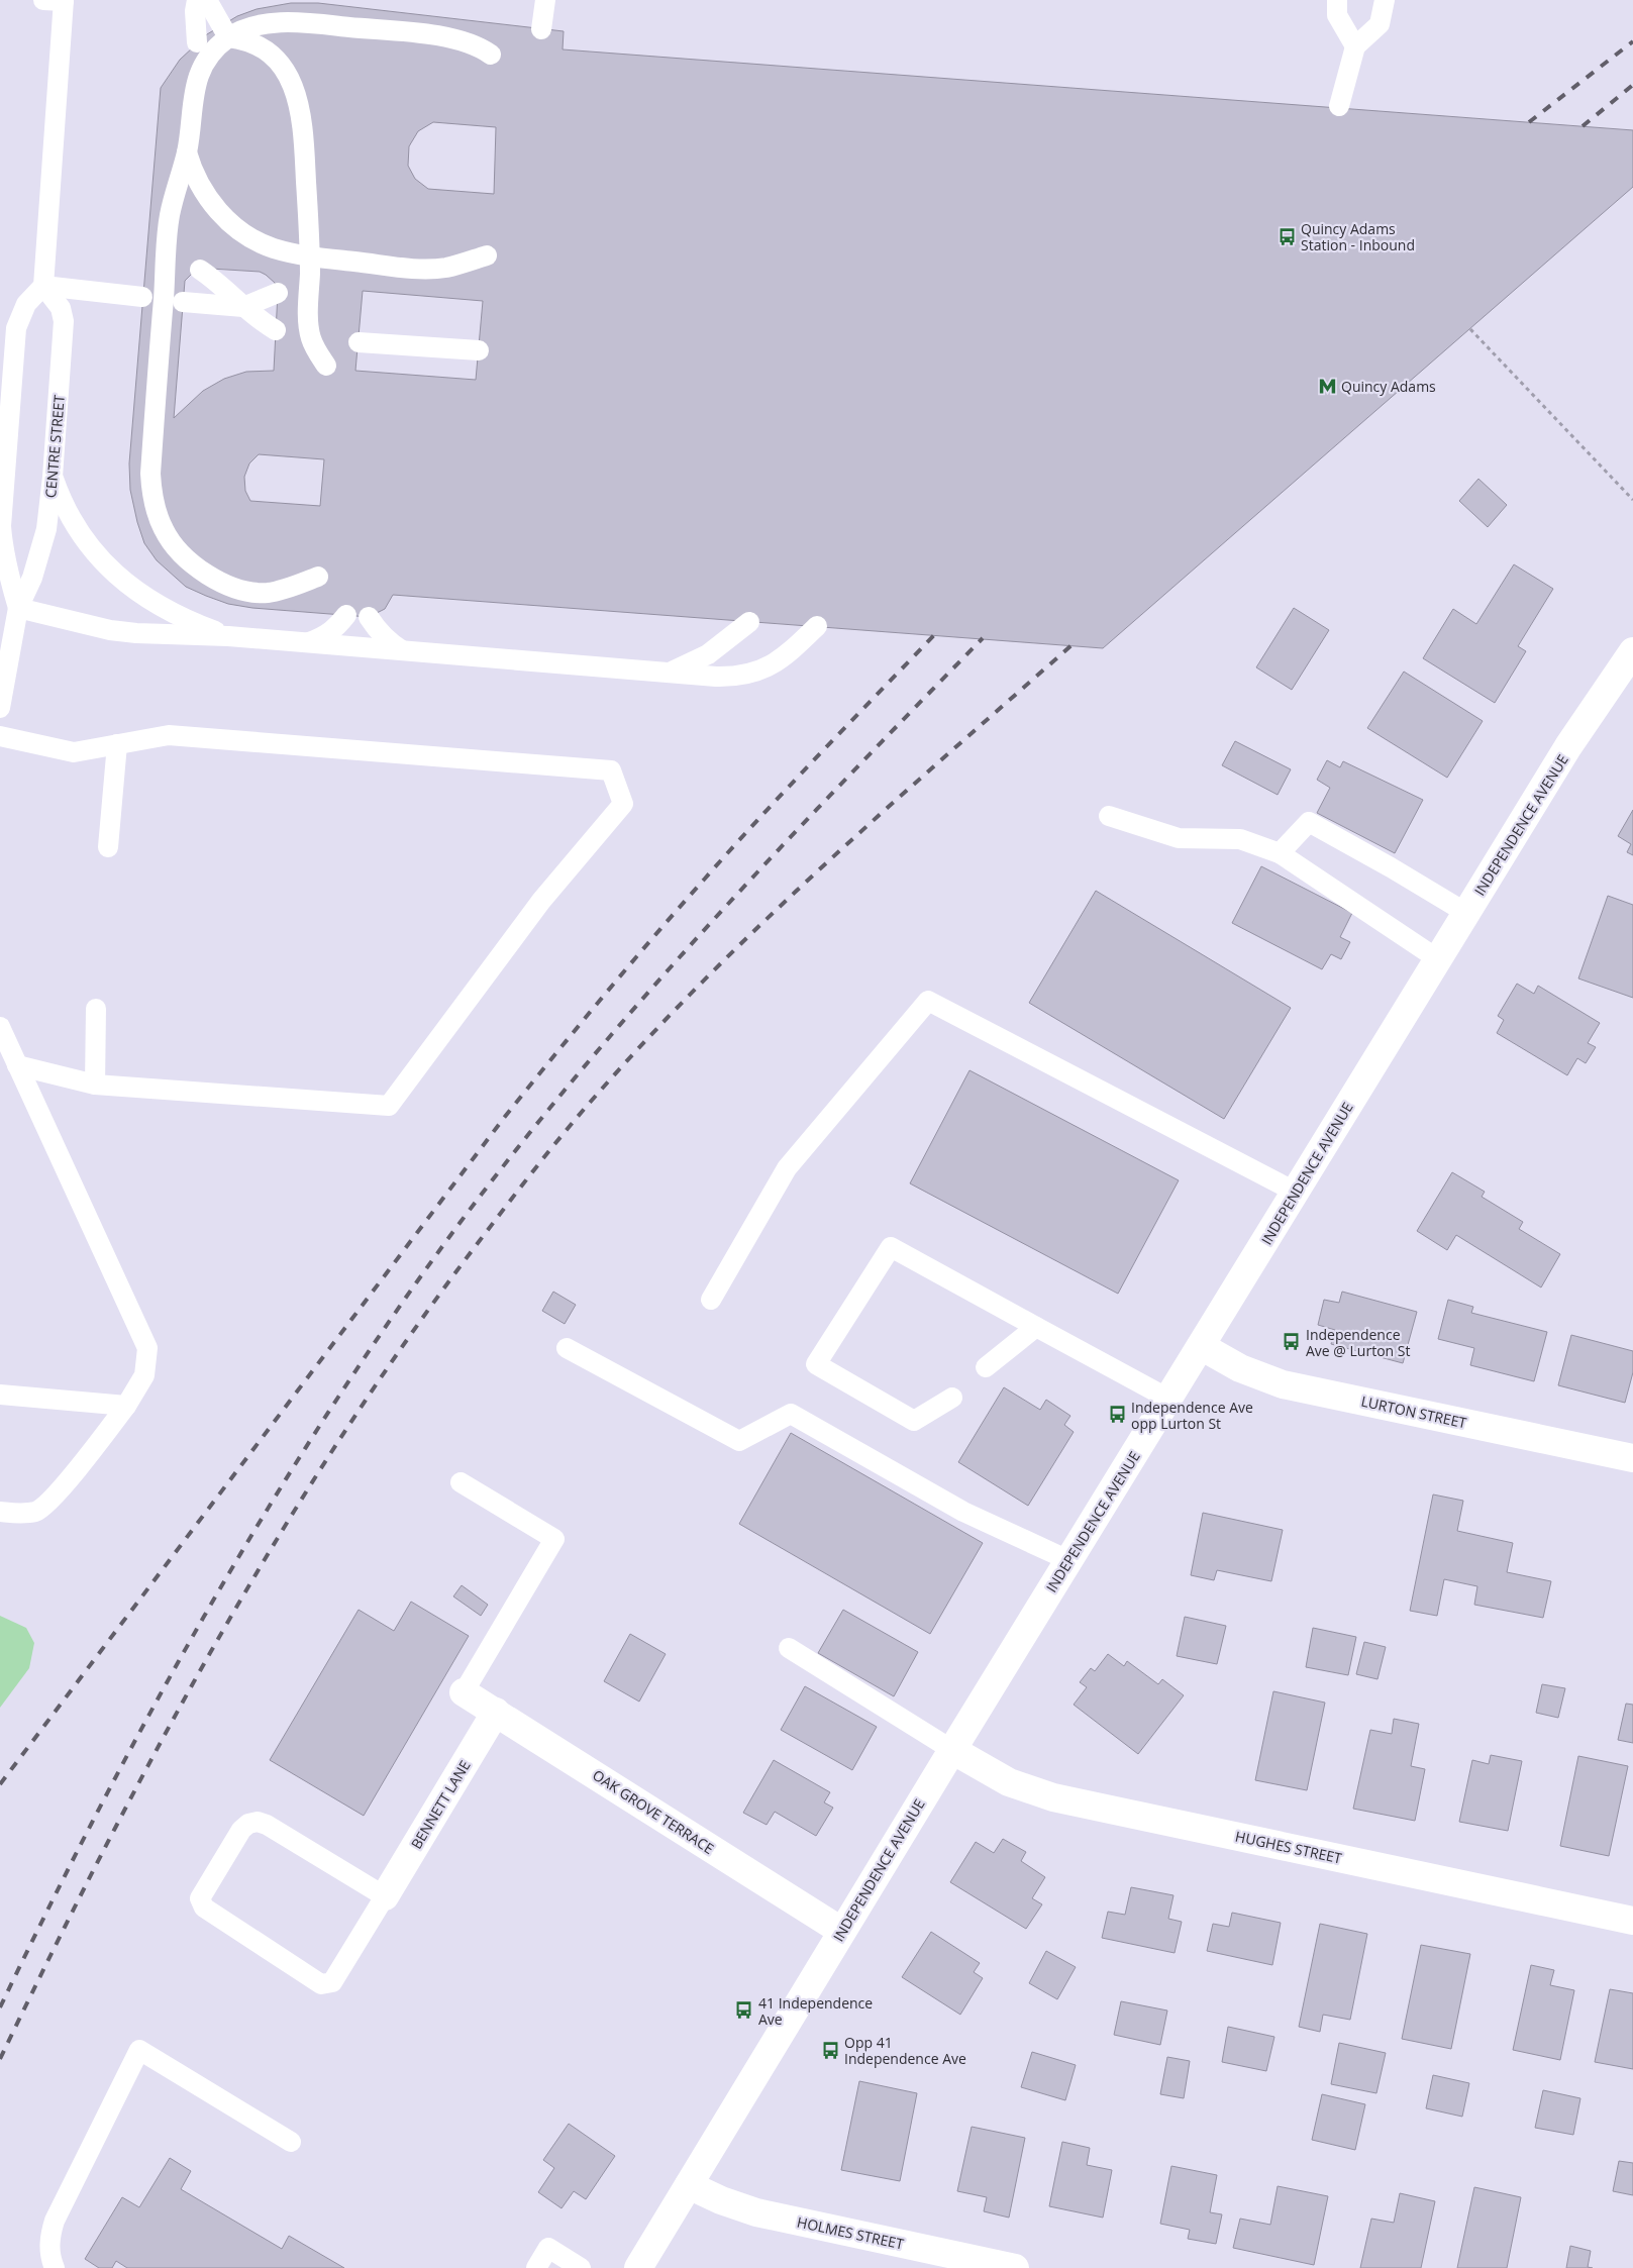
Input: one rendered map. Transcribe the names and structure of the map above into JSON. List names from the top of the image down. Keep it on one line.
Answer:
{"streets":{"street":["INDEPENDENCE AVENUE","LURTON STREET","BENNETT LANE","OAK GROVE TERRACE","HUGHES STREET","HOLMES STREET"],"lane":["CENTRE STREET"]},"crossings":[["INDEPENDENCE AVENUE","LURTON STREET"],["INDEPENDENCE AVENUE","OAK GROVE TERRACE"],["INDEPENDENCE AVENUE","HUGHES STREET"],["INDEPENDENCE AVENUE","HOLMES STREET"],["BENNETT LANE","OAK GROVE TERRACE"]],"places":{"bus stop":["Quincy Adams Station - Inbound","Independence Ave @ Lurton St","Independence Ave opp Lurton St","41 Independence Ave","Opp 41 Independence Ave"],"metro station":["Quincy Adams"]}}
